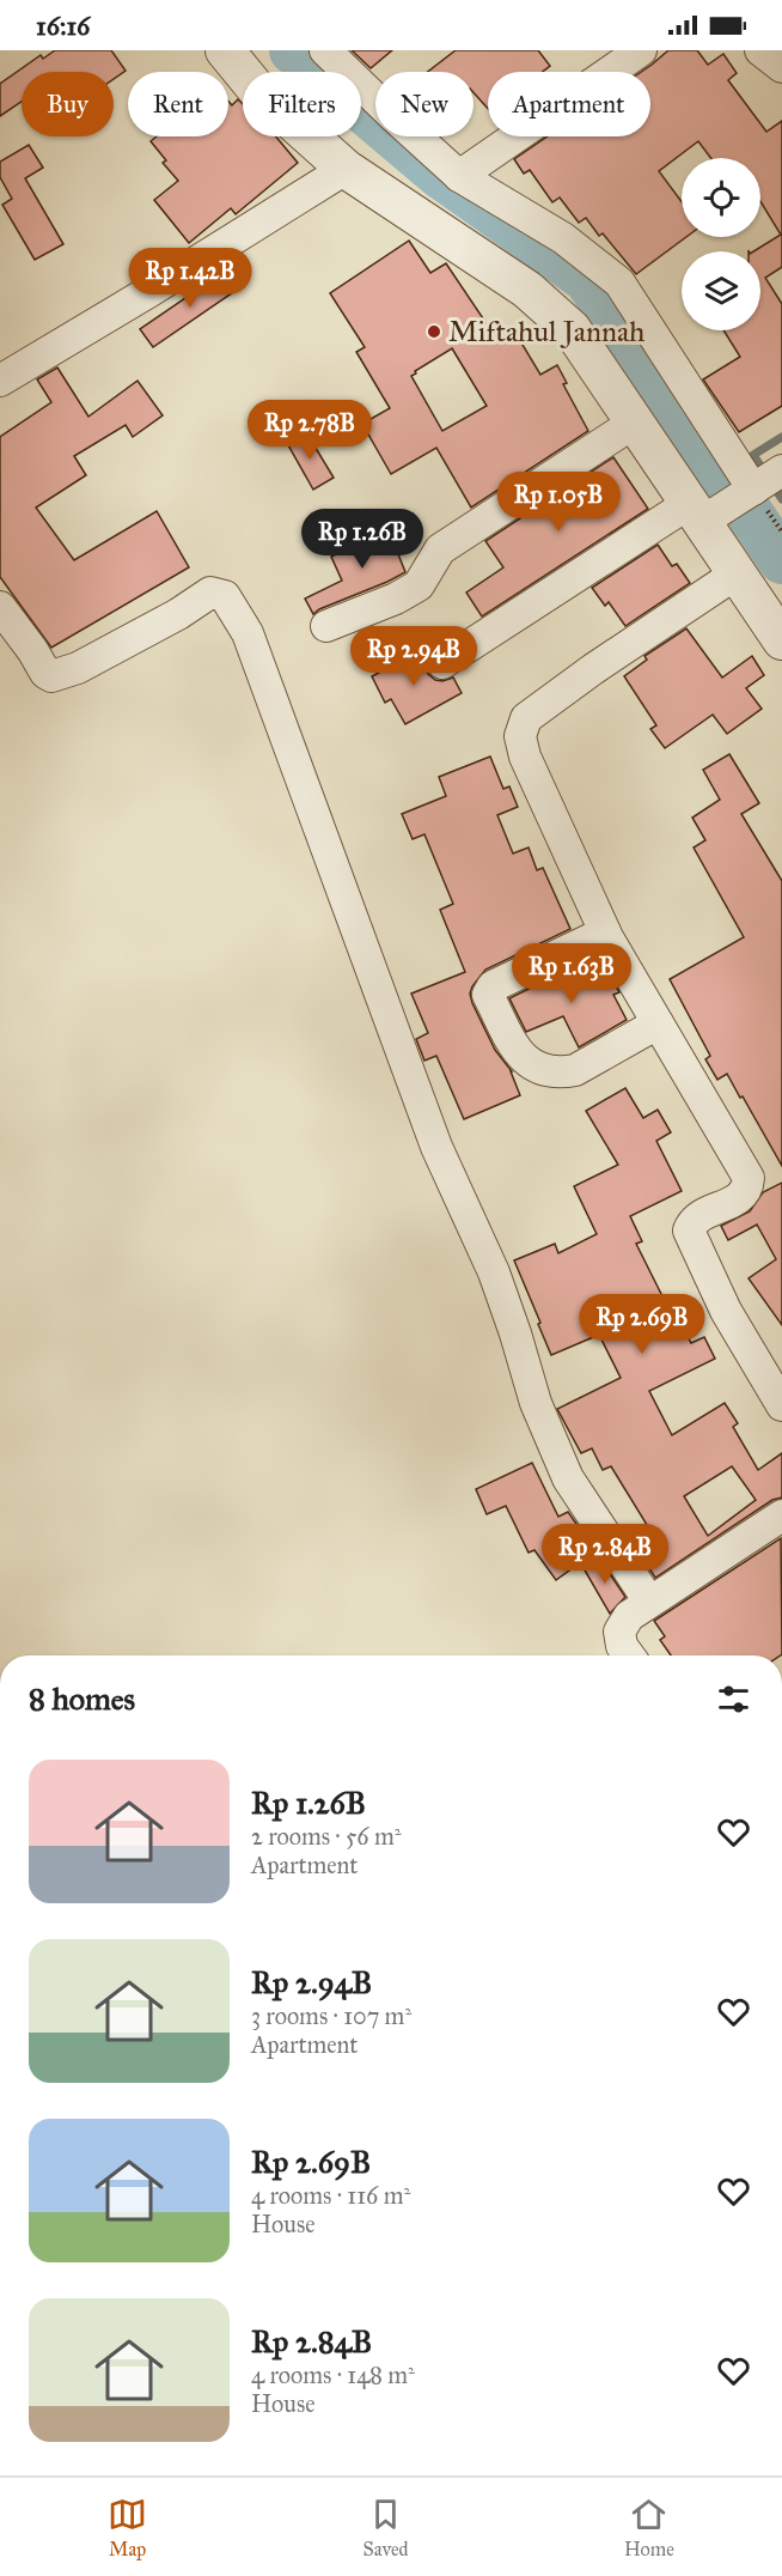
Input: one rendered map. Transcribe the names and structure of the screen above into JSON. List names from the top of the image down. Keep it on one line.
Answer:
{"places":["Miftahul Jannah"],"page":{"status":"16:16","chip":["Buy","Rent","Filters","New","Apartment"],"price":["Rp 1.42B","Rp 2.78B","Rp 1.05B","Rp 1.26B","Rp 2.94B","Rp 1.63B","Rp 2.69B","Rp 2.84B"],"heading":"8 homes","list":[{"name":"Rp 1.26B","note":"2 rooms · 56 m² · Apartment"},{"name":"Rp 2.94B","note":"3 rooms · 107 m² · Apartment"},{"name":"Rp 2.69B","note":"4 rooms · 116 m² · House"},{"name":"Rp 2.84B","note":"4 rooms · 148 m² · House"}],"tabs":["Map","Saved","Home"]}}
